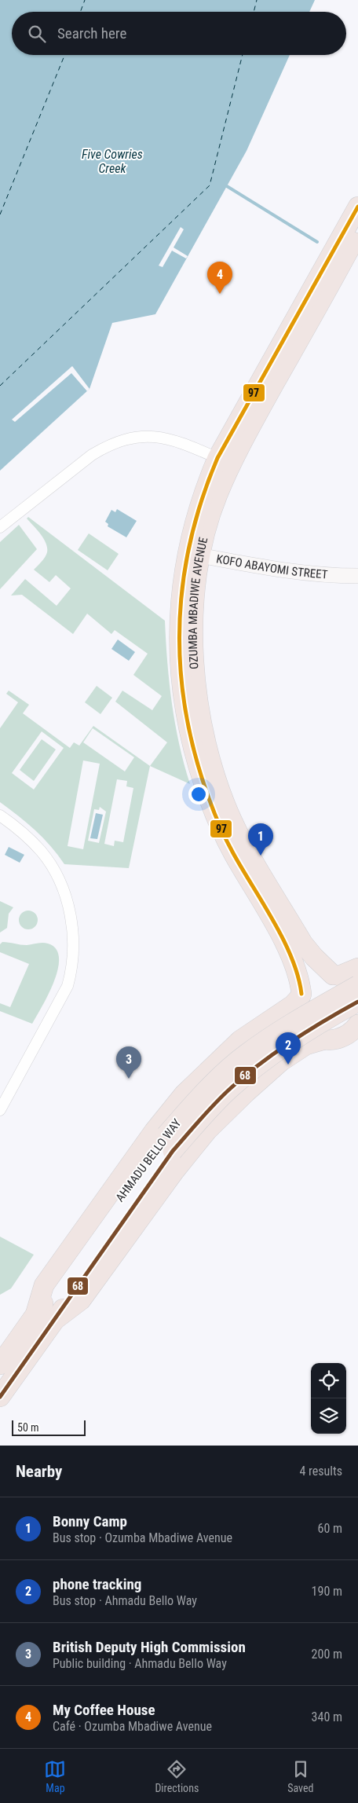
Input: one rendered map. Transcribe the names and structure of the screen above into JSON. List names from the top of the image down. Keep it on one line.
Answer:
{"streets":{"highway":["OZUMBA MBADIWE AVENUE","AHMADU BELLO WAY"],"street":["KOFO ABAYOMI STREET"]},"crossings":[["KOFO ABAYOMI STREET","OZUMBA MBADIWE AVENUE"]],"water":["Five Cowries Creek"],"lines":["transit line 97","transit line 68"],"scale_bar":"50 m","page":{"search":"Search here","pins":["4","1","2","3"],"scale":"50 m","heading":["Nearby","4 results"],"list":[{"mark":"1","name":"Bonny Camp","note":"Bus stop · Ozumba Mbadiwe Avenue","value":"60 m"},{"mark":"2","name":"phone tracking","note":"Bus stop · Ahmadu Bello Way","value":"190 m"},{"mark":"3","name":"British Deputy High Commission","note":"Public building · Ahmadu Bello Way","value":"200 m"},{"mark":"4","name":"My Coffee House","note":"Café · Ozumba Mbadiwe Avenue","value":"340 m"}],"nav":["Map","Directions","Saved"]}}
